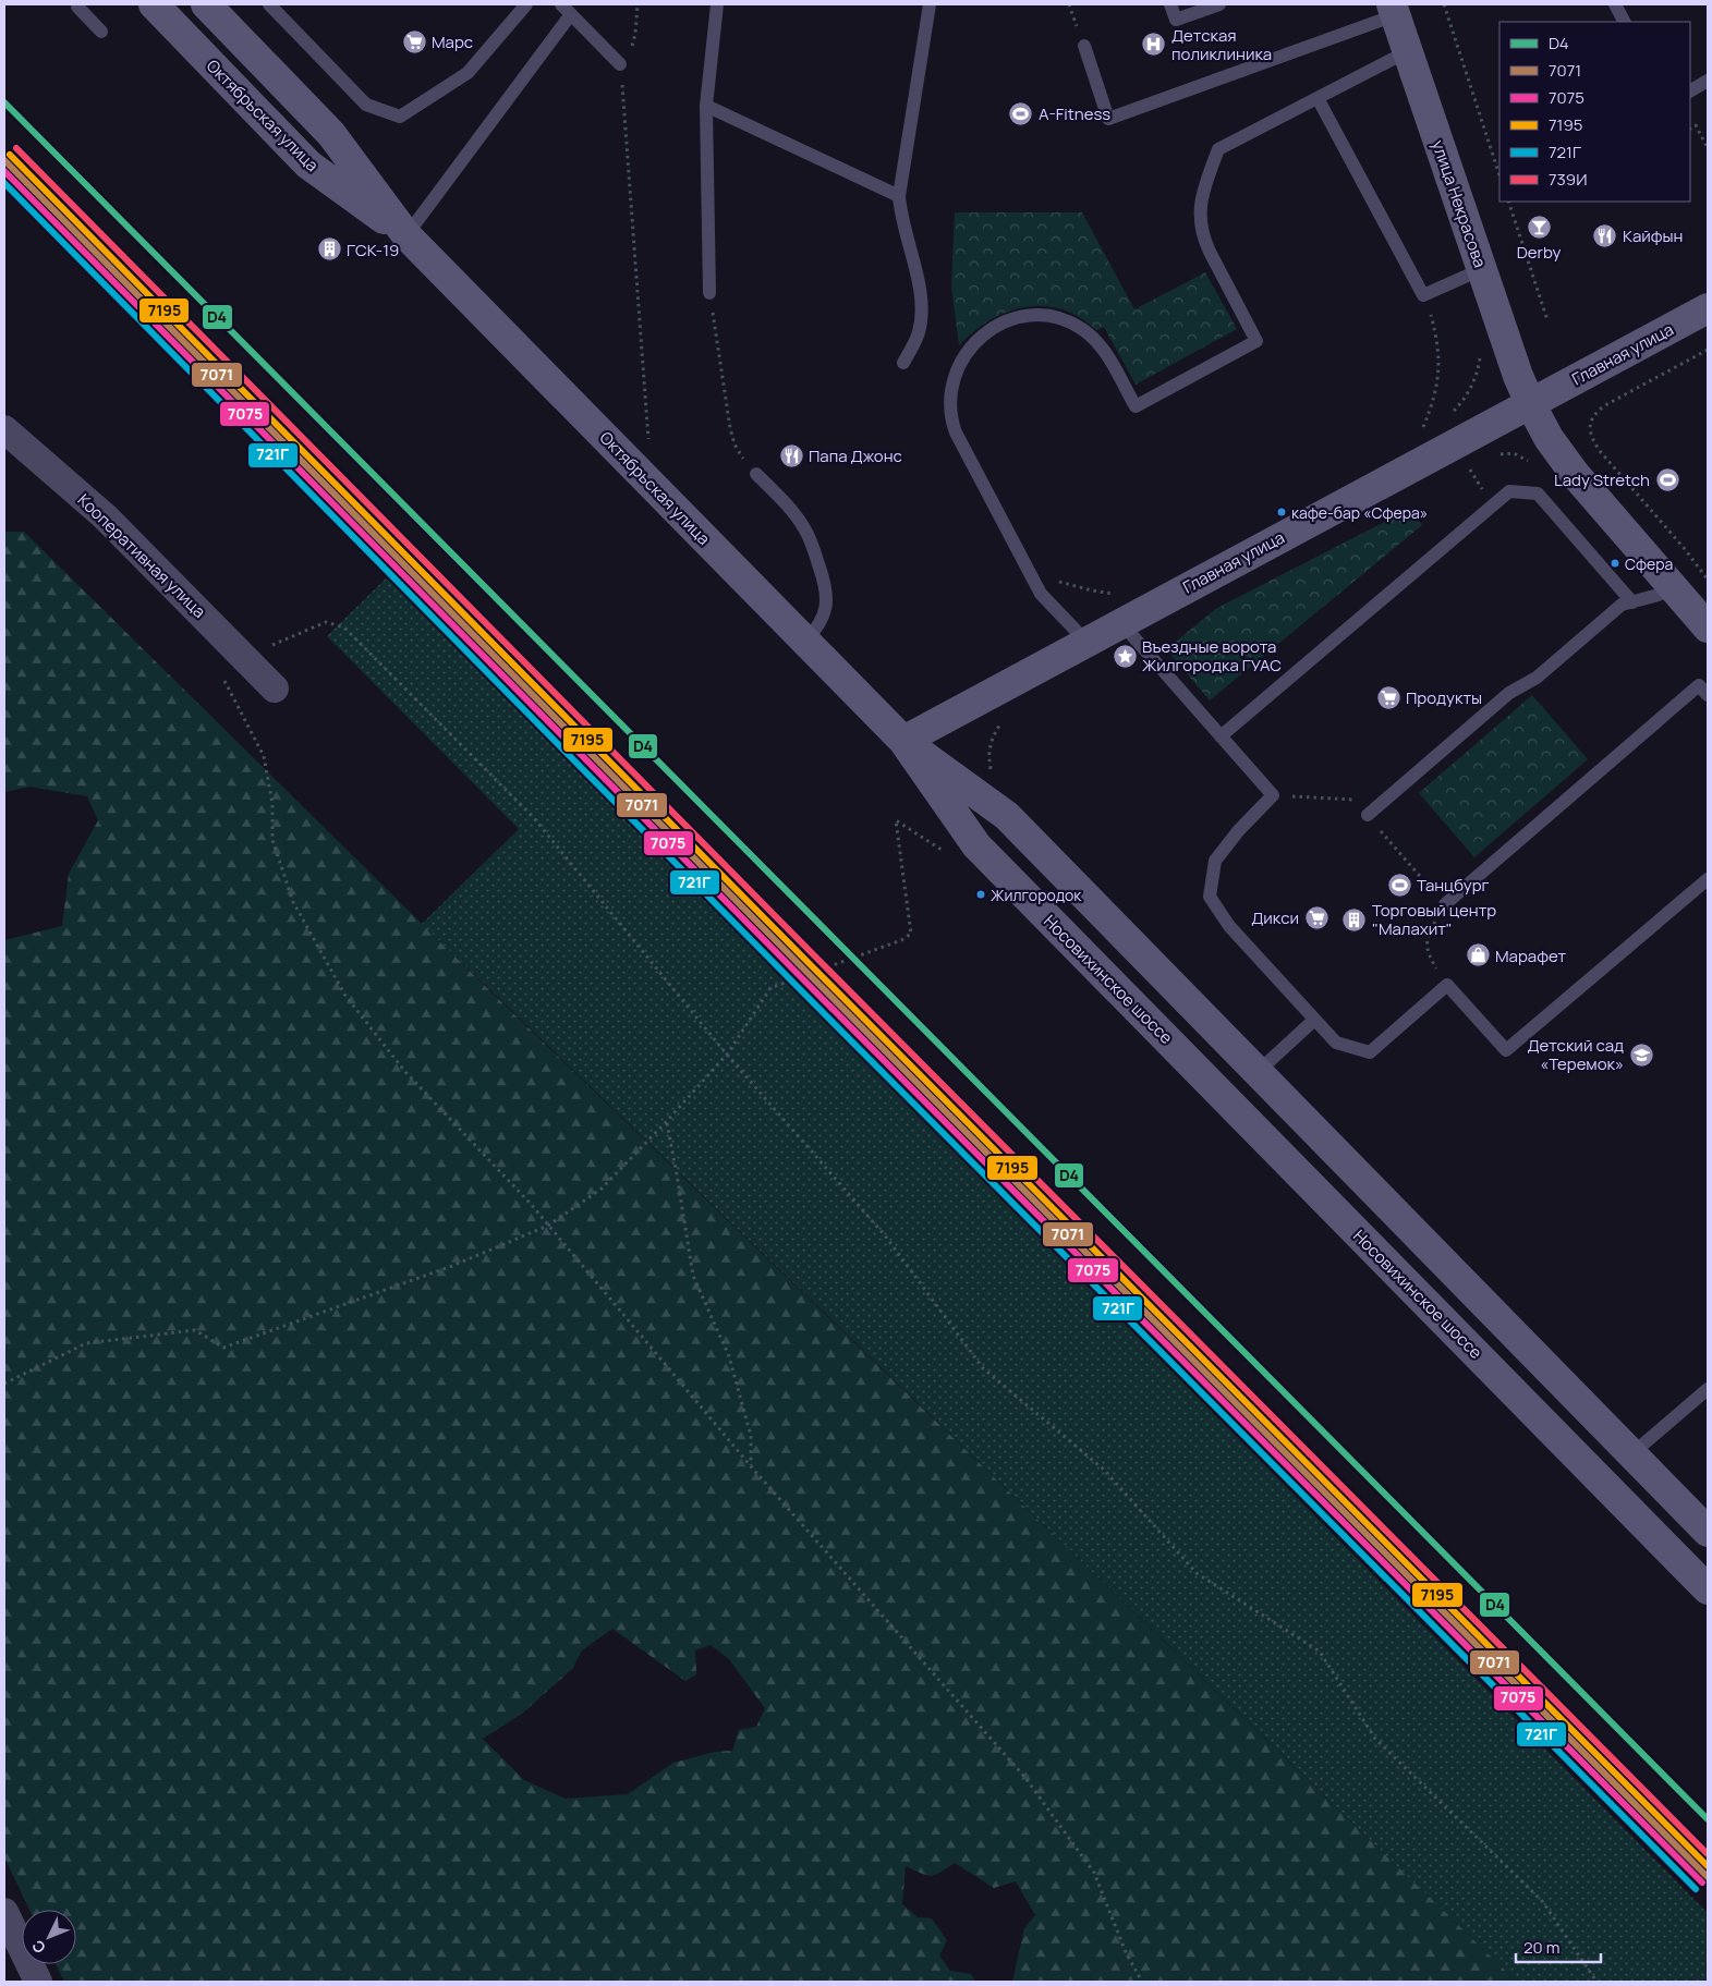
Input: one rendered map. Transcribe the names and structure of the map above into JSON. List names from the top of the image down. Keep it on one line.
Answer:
{"streets":{"main road":["Октябрьская улица","улица Некрасова","Главная улица","Носовихинское шоссе"],"street":["Кооперативная улица"]},"crossings":[["Октябрьская улица","Главная улица"],["Октябрьская улица","Носовихинское шоссе"],["улица Некрасова","Главная улица"],["Главная улица","Носовихинское шоссе"]],"places":{"supermarket":["Марс","Продукты","Дикси"],"hospital":["Детская поликлиника"],"sports":["A-Fitness","Lady Stretch","Танцбург"],"bar":["Derby"],"restaurant":["Кайфын","Папа Джонс"],"building":["ГСК-19","Торговый центр \"Малахит\""],"other":["кафе-бар «Сфера»","Сфера","Жилгородок"],"place":["Въездные ворота Жилгородка ГУАС"],"shop":["Марафет"],"school or university":["Детский сад «Теремок»"]},"lines":["transit line D4","transit line 739И","transit line 7195","transit line 7071","transit line 7075","transit line 721Г"],"legend":["D4","7071","7075","7195","721Г","739И"],"scale_bar":"20 m","north":"bottom left"}
